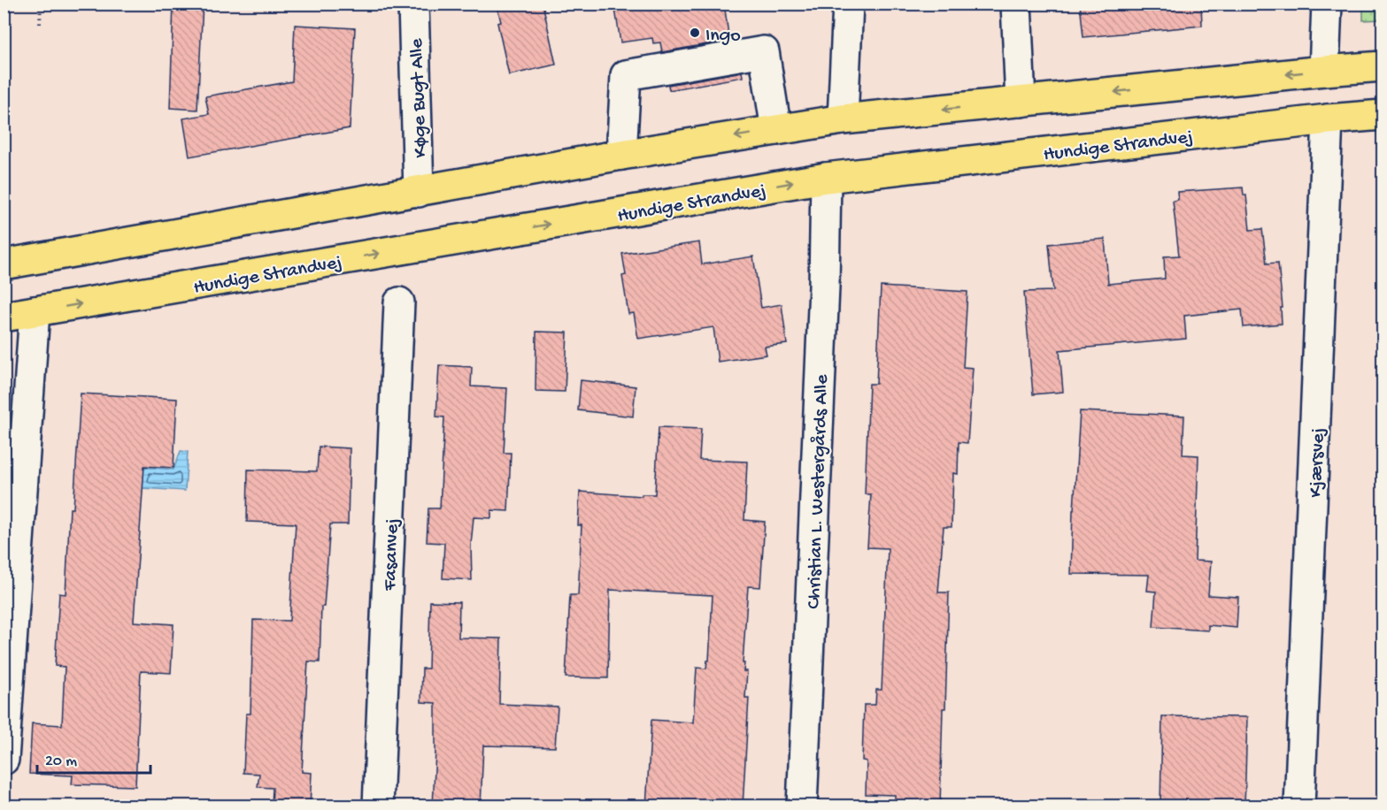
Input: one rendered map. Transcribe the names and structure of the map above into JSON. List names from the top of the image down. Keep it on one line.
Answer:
{"streets":{"main road":["Hundige Strandvej"],"street":["Køge Bugt Alle","Kjærsvej","Christian L. Westergårds Alle","Fasanvej"]},"crossings":[["Hundige Strandvej","Kjærsvej"],["Hundige Strandvej","Christian L. Westergårds Alle"]],"places":["Ingo"],"scale_bar":"20 m"}
